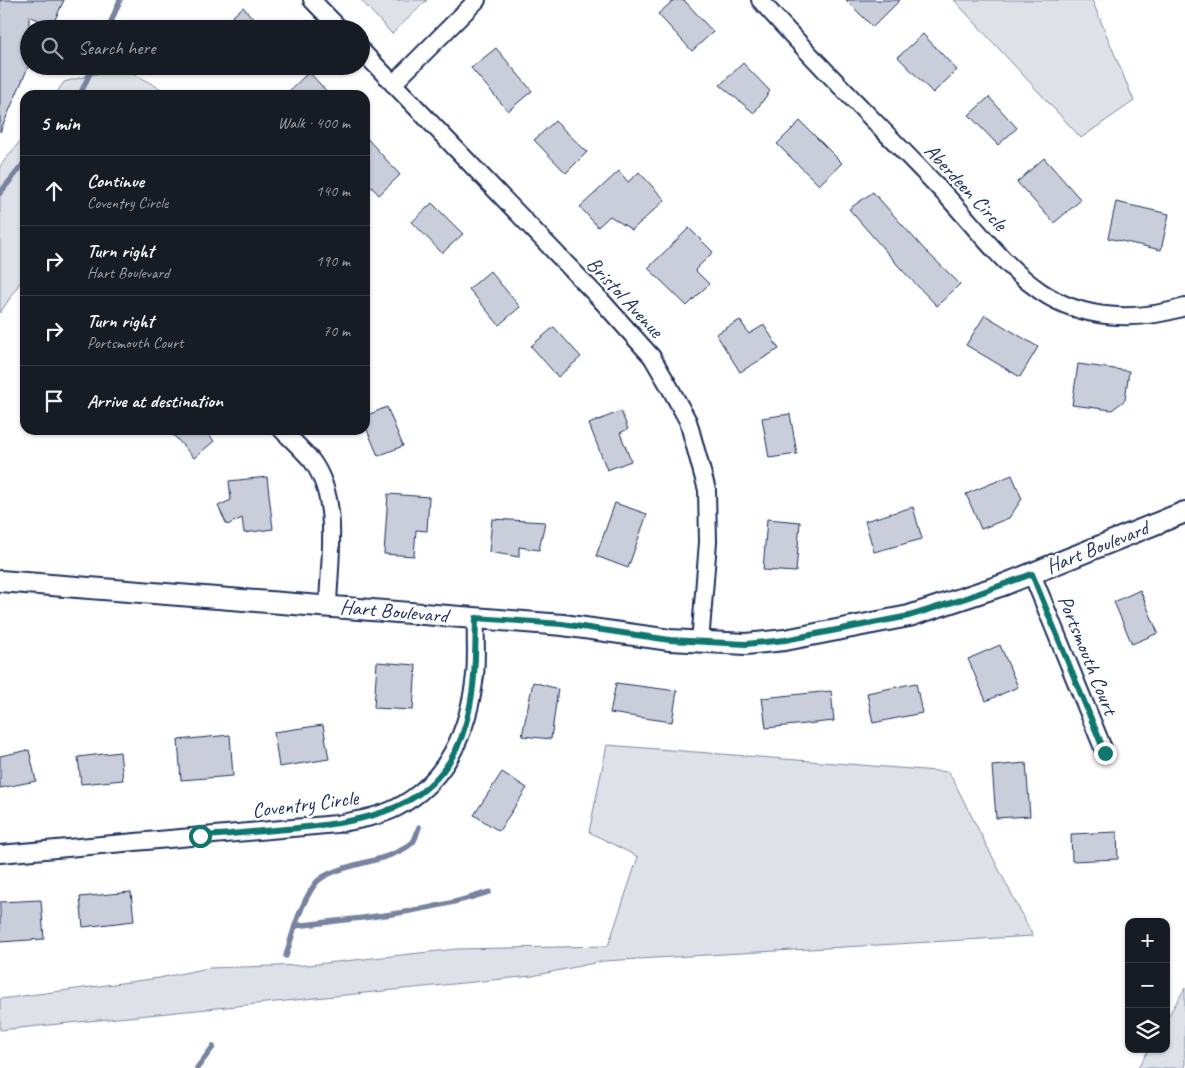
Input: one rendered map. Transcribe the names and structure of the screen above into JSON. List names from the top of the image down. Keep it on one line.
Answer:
{"streets":{"street":["Aberdeen Circle","Bristol Avenue","Hart Boulevard","Portsmouth Court","Coventry Circle"]},"crossings":[["Bristol Avenue","Hart Boulevard"],["Hart Boulevard","Portsmouth Court"],["Hart Boulevard","Coventry Circle"]],"page":{"search":"Search here","heading":["5 min","Walk · 400 m"],"list":[["Continue","Coventry Circle","140 m"],["Turn right","Hart Boulevard","190 m"],["Turn right","Portsmouth Court","70 m"],"Arrive at destination"],"map_buttons":["+","−"]}}
